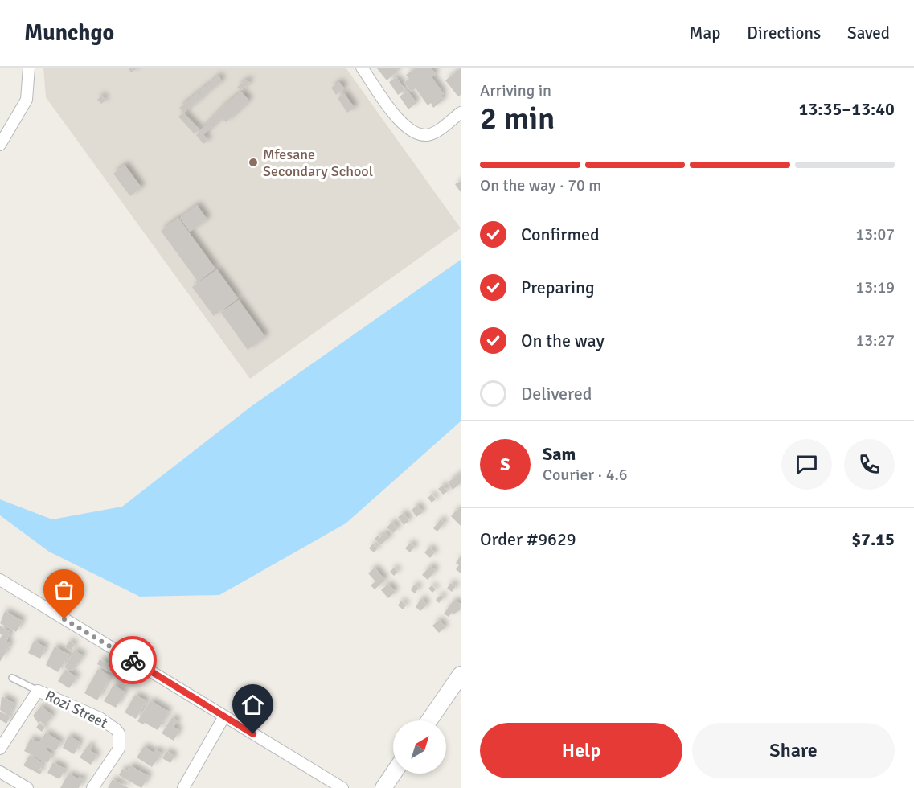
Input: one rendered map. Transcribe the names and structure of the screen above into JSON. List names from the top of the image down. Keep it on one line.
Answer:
{"streets":{"street":["Rozi Street"]},"places":["Mfesane Secondary School"],"north":"top right","page":{"header":"Munchgo","nav":["Map","Directions","Saved"],"heading":["2 min","Arriving in","13:35–13:40"],"panel":["Sam","Courier · 4.6","Order #9629","$7.15"],"bar":"On the way · 70 m","list":[["Confirmed","13:07"],["Preparing","13:19"],["On the way","13:27"],"Delivered"],"round":"S","buttons":["Help","Share"]}}
